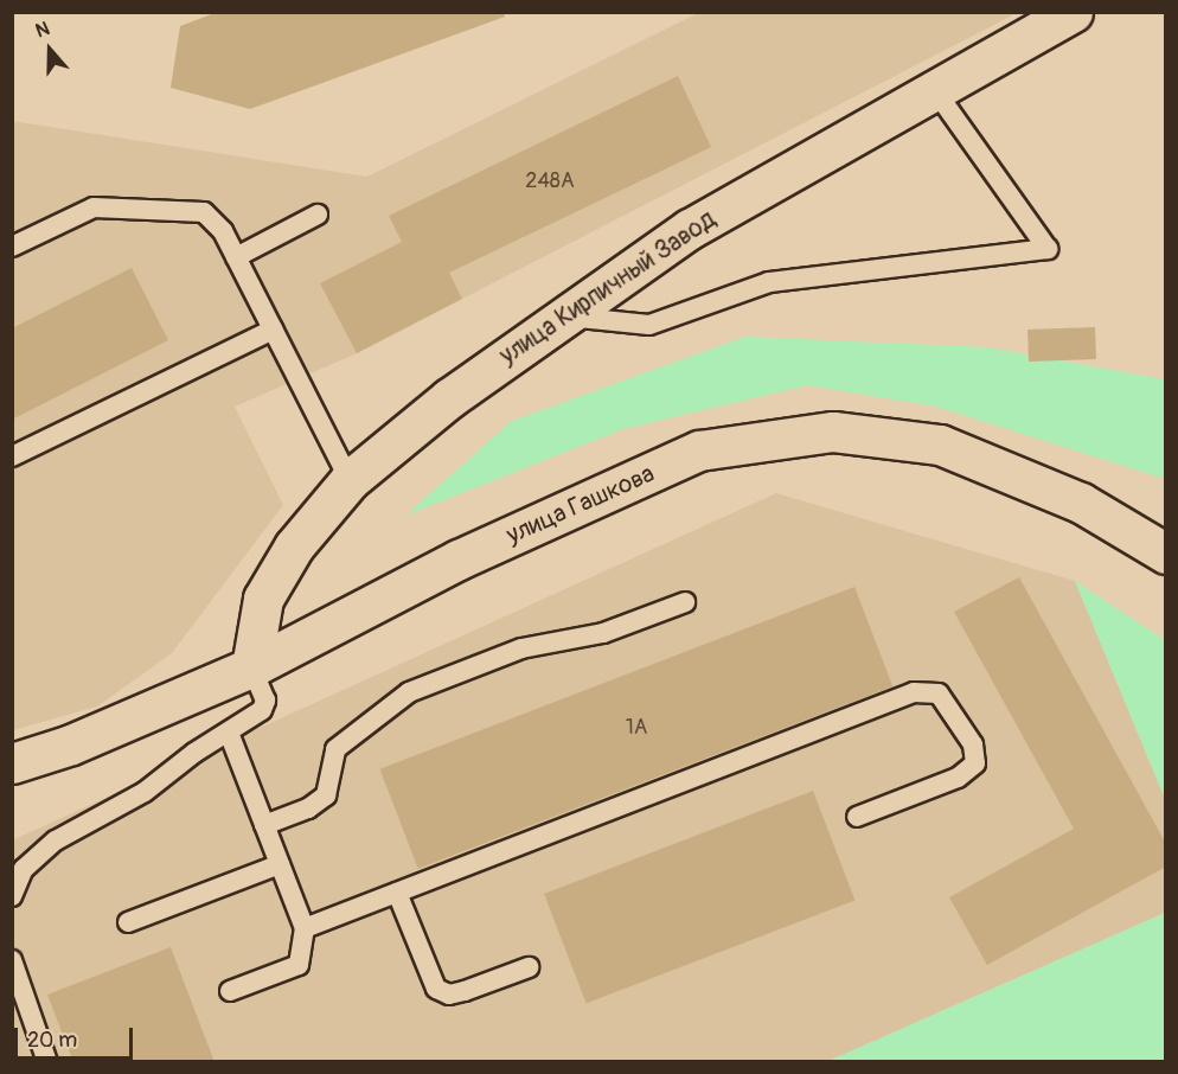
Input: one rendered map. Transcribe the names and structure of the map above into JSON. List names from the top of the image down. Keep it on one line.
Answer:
{"streets":{"street":["улица Кирпичный Завод","улица Гашкова"]},"crossings":[["улица Кирпичный Завод","улица Гашкова"]],"house_numbers":["248А","1А"],"scale_bar":"20 m","north":"top"}
